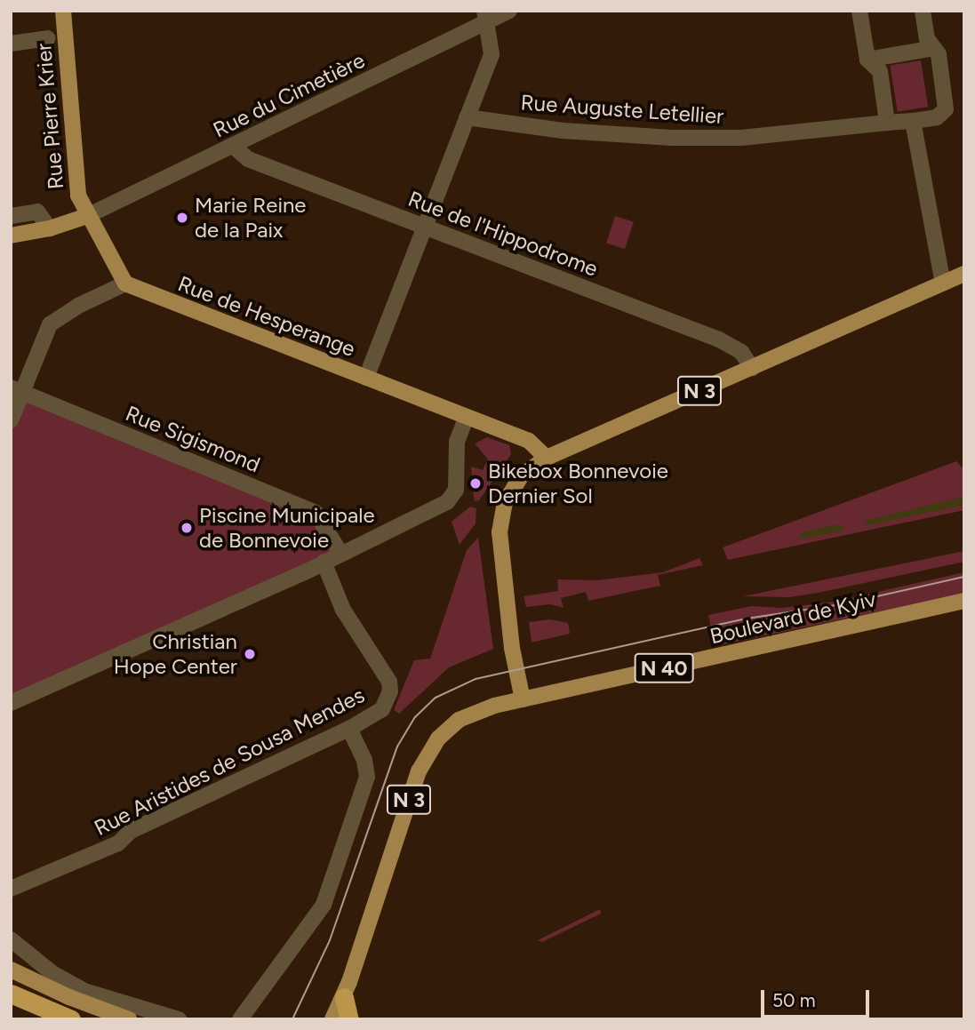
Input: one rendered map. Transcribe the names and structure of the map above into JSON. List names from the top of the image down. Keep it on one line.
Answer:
{"streets":{"main road":["Rue Pierre Krier","Rue de Hesperange","N 3","Boulevard de Kyiv","N 40"],"street":["Rue du Cimetière","Rue Auguste Letellier","Rue de l'Hippodrome","Rue Sigismond","Rue Aristides de Sousa Mendes"]},"crossings":[["Rue du Cimetière","Rue Pierre Krier"],["Rue du Cimetière","Rue de l'Hippodrome"],["Rue de l'Hippodrome","N 3"],["Rue de Hesperange","N 3"],["N 3","Boulevard de Kyiv"]],"places":["Marie Reine de la Paix","Bikebox Bonnevoie Dernier Sol","Piscine Municipale de Bonnevoie","Christian Hope Center"],"scale_bar":"50 m"}
